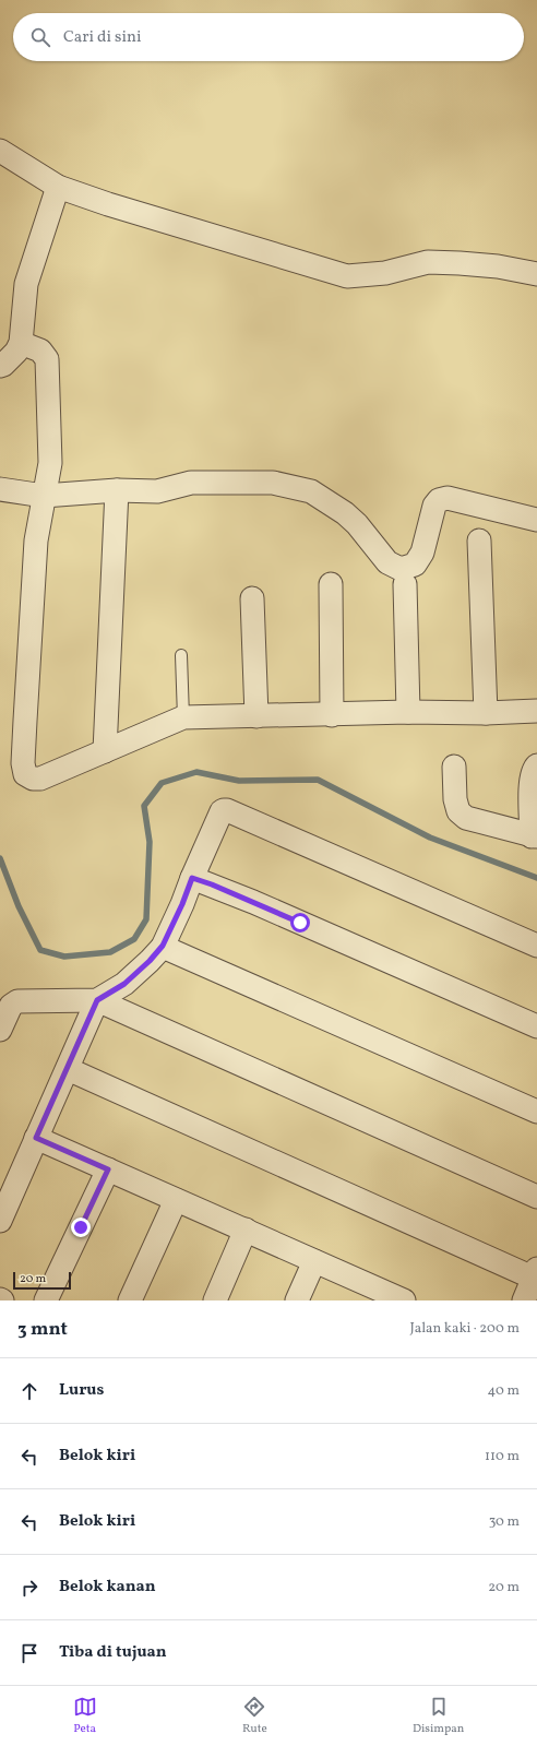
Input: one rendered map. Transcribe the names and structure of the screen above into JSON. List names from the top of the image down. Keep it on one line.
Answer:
{"scale_bar":"20 m","page":{"search":"Cari di sini","scale":"20 m","heading":["3 mnt","Jalan kaki · 200 m"],"list":[["Lurus","40 m"],["Belok kiri","110 m"],["Belok kiri","30 m"],["Belok kanan","20 m"],"Tiba di tujuan"],"nav":["Peta","Rute","Disimpan"]}}
